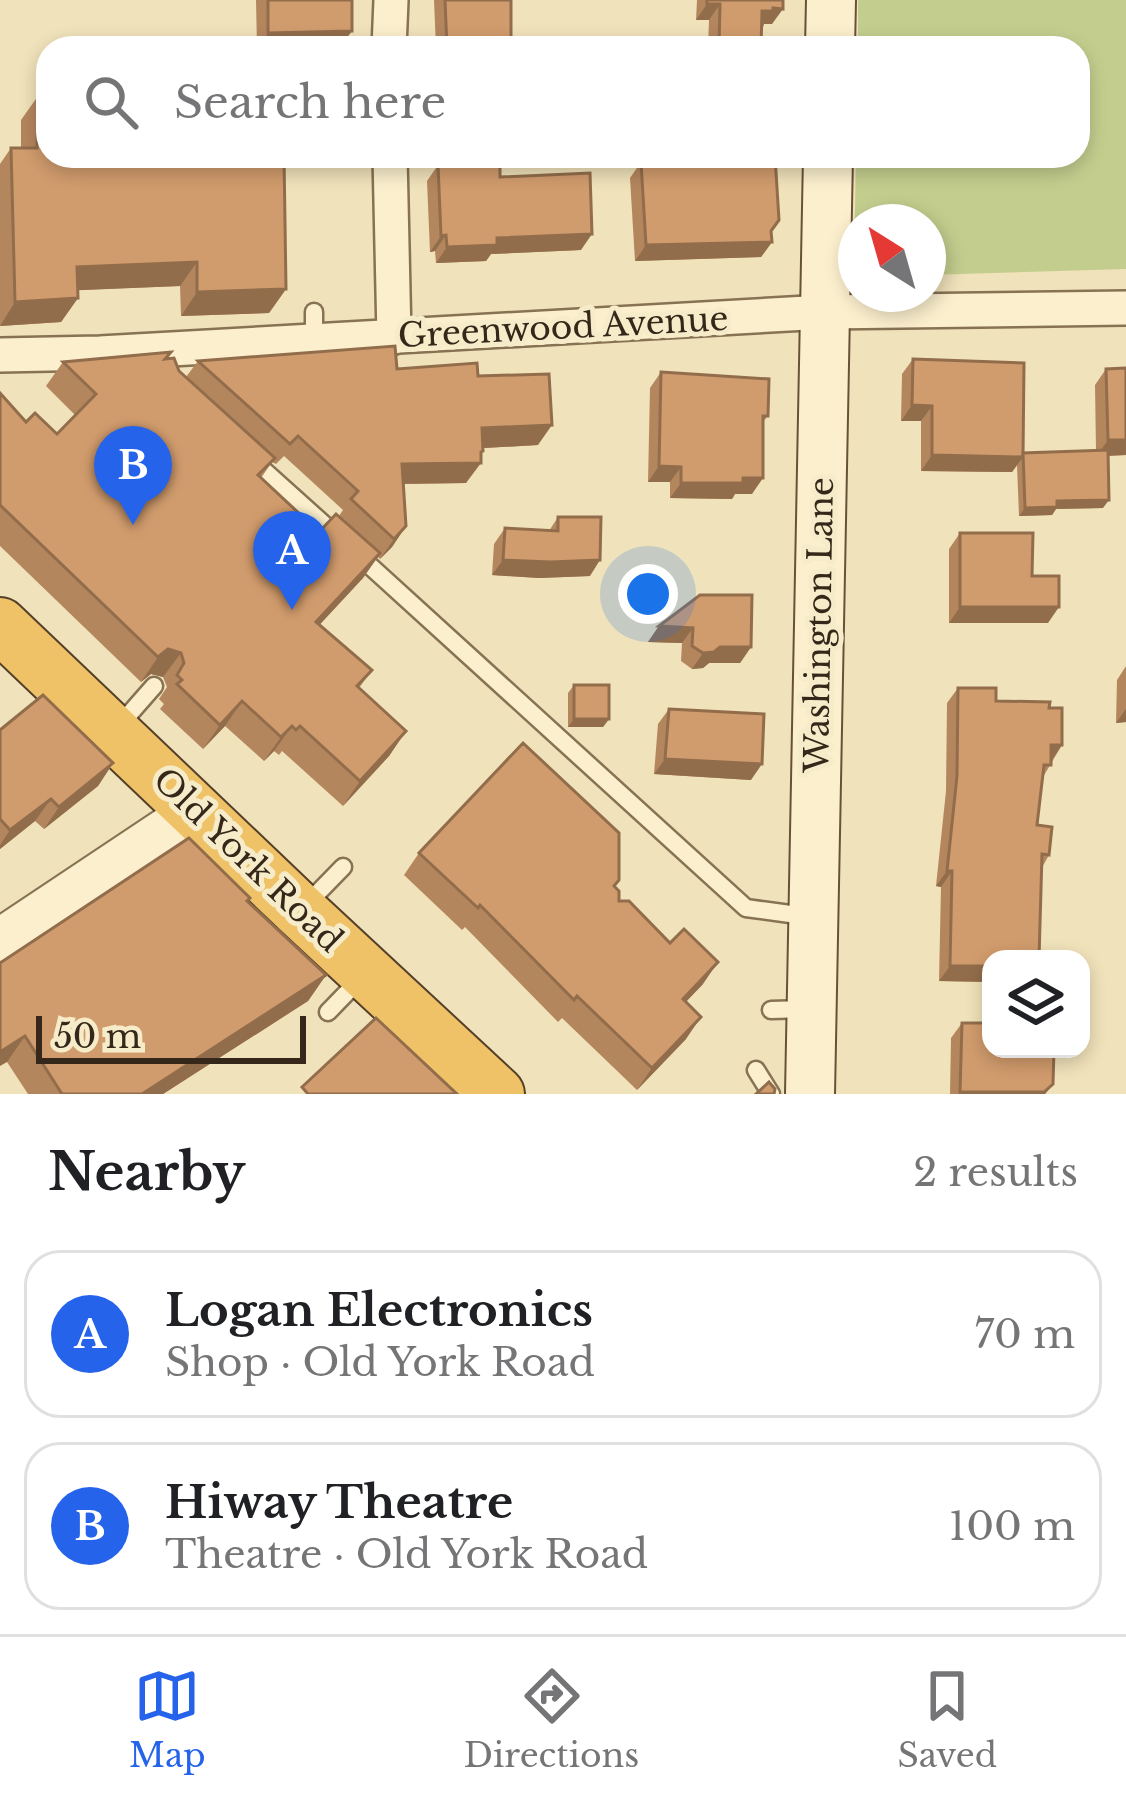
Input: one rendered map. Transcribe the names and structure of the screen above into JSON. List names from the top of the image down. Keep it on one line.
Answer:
{"streets":{"highway":["Old York Road"],"main road":["Washington Lane"],"street":["Greenwood Avenue"]},"crossings":[["Greenwood Avenue","Washington Lane"]],"scale_bar":"50 m","north":"top left","page":{"search":"Search here","pins":["B","A"],"scale":"50 m","heading":["Nearby","2 results"],"list":[{"mark":"A","name":"Logan Electronics","note":"Shop · Old York Road","value":"70 m"},{"mark":"B","name":"Hiway Theatre","note":"Theatre · Old York Road","value":"100 m"}],"nav":["Map","Directions","Saved"]}}
